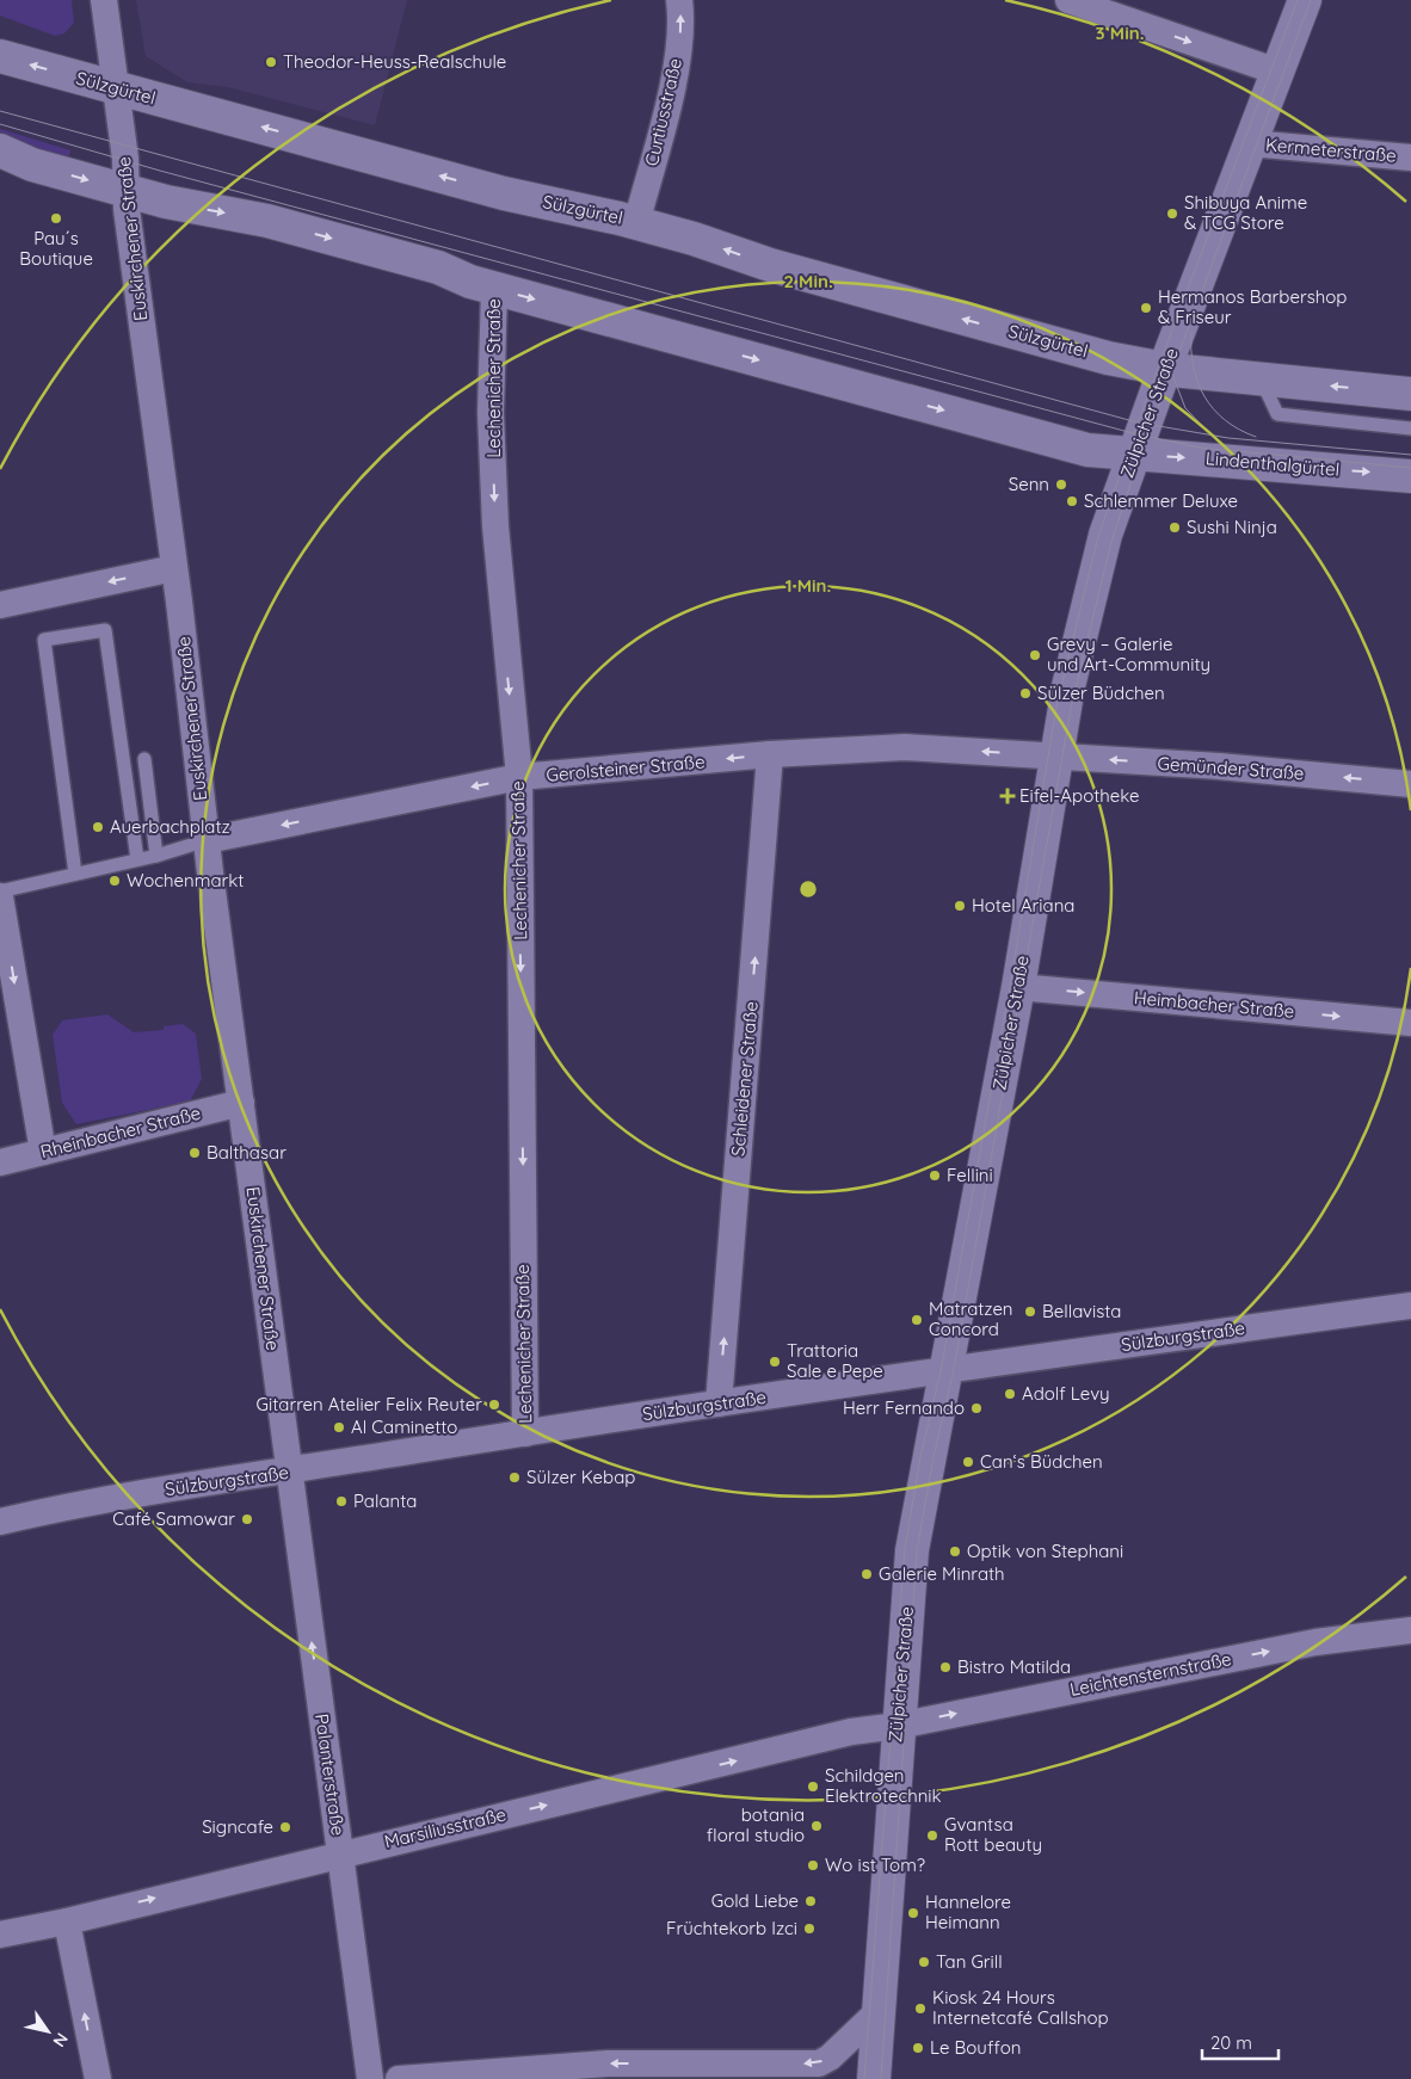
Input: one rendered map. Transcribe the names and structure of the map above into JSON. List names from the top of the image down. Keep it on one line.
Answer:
{"streets":{"main road":["Sülzgürtel","Zülpicher Straße","Lindenthalgürtel"],"street":["Curtiusstraße","Kermeterstraße","Euskirchener Straße","Lechenicher Straße","Gerolsteiner Straße","Gemünder Straße","Heimbacher Straße","Schleidener Straße","Rheinbacher Straße","Sülzburgstraße","Leichtensternstraße","Palanterstraße","Marsiliusstraße"]},"crossings":[["Sülzgürtel","Curtiusstraße"],["Sülzgürtel","Euskirchener Straße"],["Sülzgürtel","Zülpicher Straße"],["Kermeterstraße","Zülpicher Straße"],["Euskirchener Straße","Gerolsteiner Straße"],["Euskirchener Straße","Rheinbacher Straße"],["Euskirchener Straße","Sülzburgstraße"],["Euskirchener Straße","Palanterstraße"],["Lechenicher Straße","Gerolsteiner Straße"],["Lechenicher Straße","Sülzburgstraße"],["Zülpicher Straße","Lindenthalgürtel"],["Zülpicher Straße","Gerolsteiner Straße"],["Zülpicher Straße","Gemünder Straße"],["Zülpicher Straße","Heimbacher Straße"],["Zülpicher Straße","Sülzburgstraße"],["Zülpicher Straße","Leichtensternstraße"],["Zülpicher Straße","Marsiliusstraße"],["Gerolsteiner Straße","Gemünder Straße"],["Gerolsteiner Straße","Schleidener Straße"],["Schleidener Straße","Sülzburgstraße"],["Sülzburgstraße","Palanterstraße"],["Leichtensternstraße","Marsiliusstraße"],["Palanterstraße","Marsiliusstraße"]],"one_way":["Curtiusstraße","Lechenicher Straße","Gerolsteiner Straße","Gemünder Straße","Heimbacher Straße","Schleidener Straße","Leichtensternstraße","Palanterstraße","Marsiliusstraße"],"places":{"other":["Theodor-Heuss-Realschule","Shibuya Anime & TCG Store","Pau´s Boutique","Hermanos Barbershop & Friseur","Senn","Schlemmer Deluxe","Sushi Ninja","Grevy – Galerie und Art-Community","Sülzer Büdchen","Auerbachplatz","Wochenmarkt","Hotel Ariana","Balthasar","Fellini","Bellavista","Matratzen Concord","Trattoria Sale e Pepe","Adolf Levy","Gitarren Atelier Felix Reuter","Herr Fernando","Al Caminetto","Can‘s Büdchen","Sülzer Kebap","Palanta","Café Samowar","Optik von Stephani","Galerie Minrath","Bistro Matilda","Schildgen Elektrotechnik","botania floral studio","Signcafe","Gvantsa Rott beauty","Wo ist Tom?","Gold Liebe","Hannelore Heimann","Früchtekorb Izci","Tan Grill","Kiosk 24 Hours Internetcafé Callshop","Le Bouffon"],"health":["Eifel-Apotheke"]},"scale_bar":"20 m","north":"bottom right","rings":["3 Min.","2 Min.","1 Min."]}
